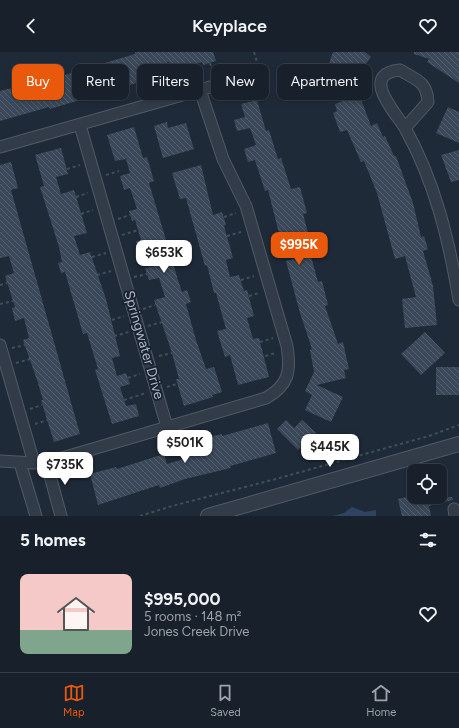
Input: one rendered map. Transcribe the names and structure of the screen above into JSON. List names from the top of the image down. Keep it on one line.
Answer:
{"streets":{"street":["Springwater Drive"]},"page":{"header":"Keyplace","chip":["Buy","Rent","Filters","New","Apartment"],"price":["$995K","$653K","$501K","$445K","$735K"],"heading":"5 homes","list":[{"name":"$995,000","note":"5 rooms · 148 m² · Jones Creek Drive"}],"tabs":["Map","Saved","Home"]}}
